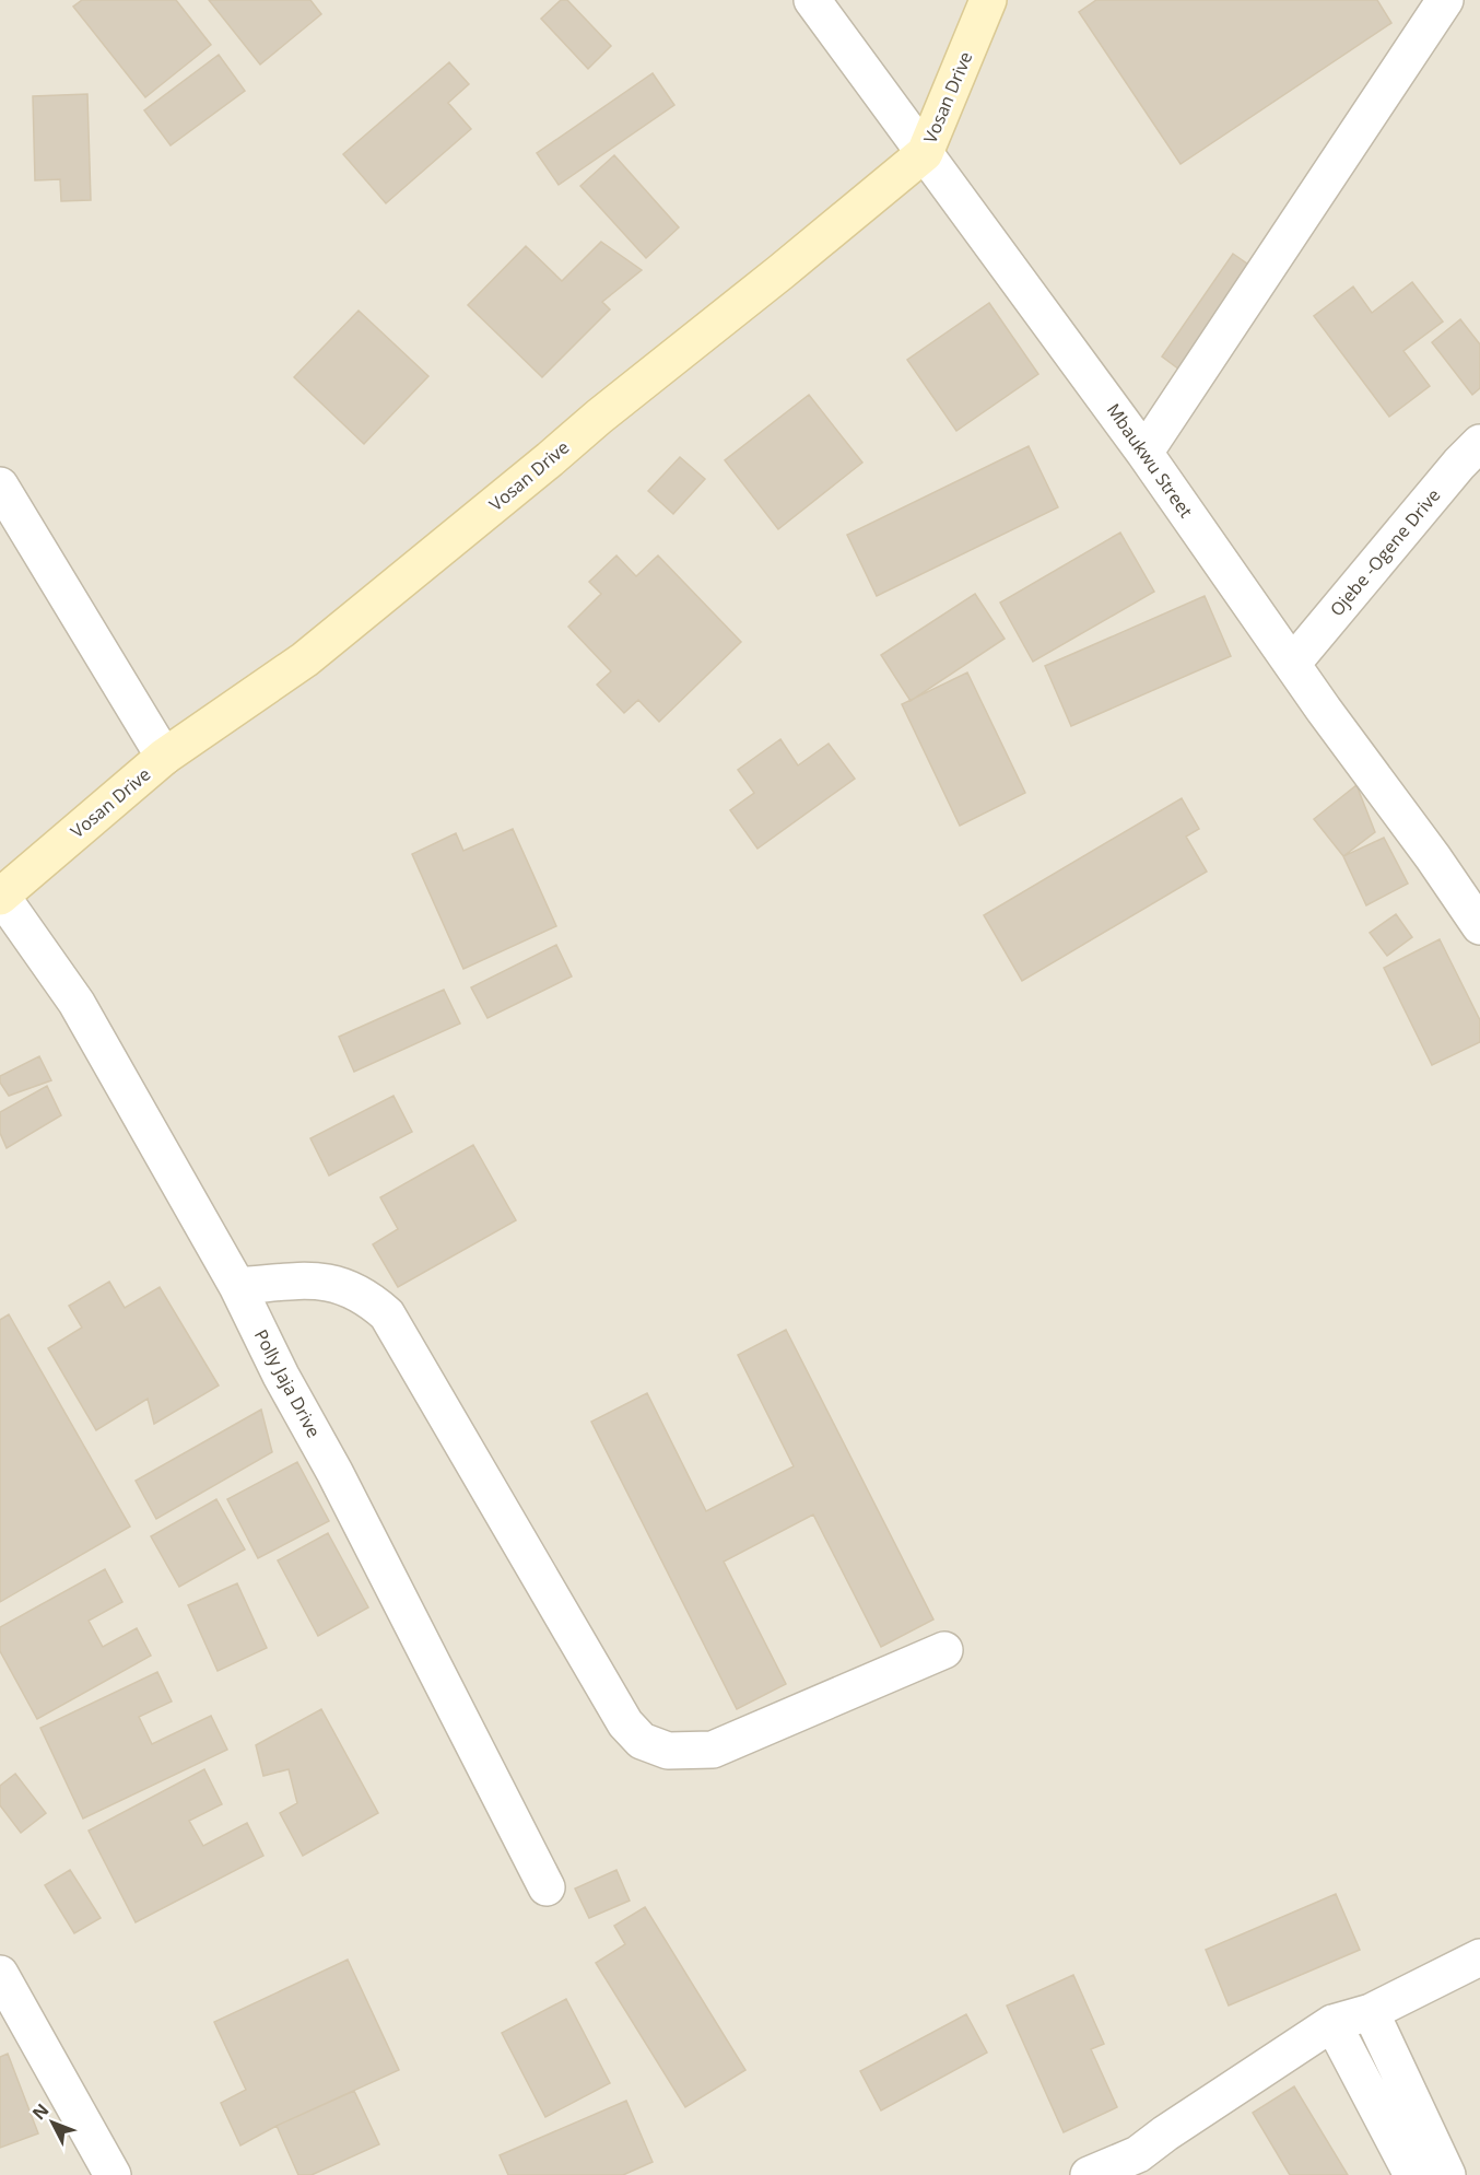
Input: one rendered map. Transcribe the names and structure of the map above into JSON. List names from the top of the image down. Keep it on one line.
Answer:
{"streets":{"street":["Vosan Drive","Mbaukwu Street","Ojebe -Ogene Drive","Polly Jaja Drive"]},"crossings":[["Vosan Drive","Mbaukwu Street"],["Vosan Drive","Polly Jaja Drive"],["Mbaukwu Street","Ojebe -Ogene Drive"]],"north":"top left"}
